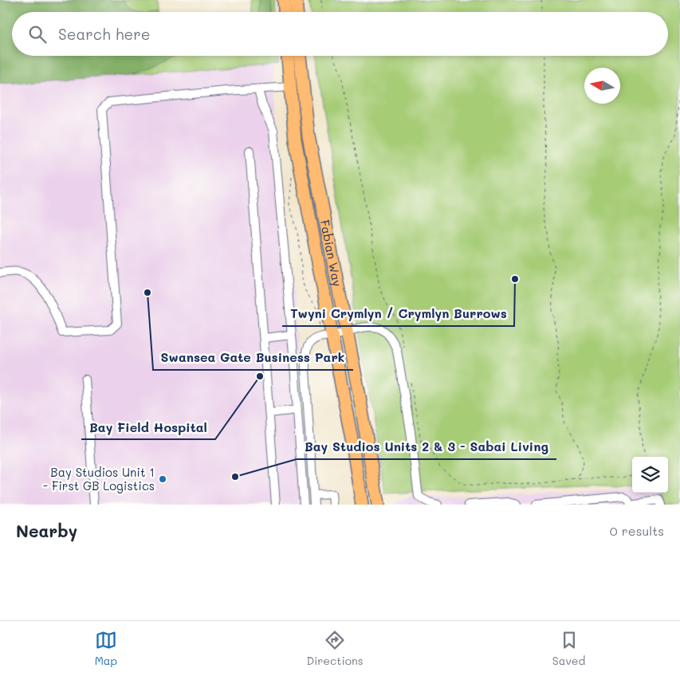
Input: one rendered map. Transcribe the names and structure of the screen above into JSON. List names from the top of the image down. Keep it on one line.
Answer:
{"streets":{"highway":["Fabian Way"]},"places":["Twyni Crymlyn / Crymlyn Burrows","Swansea Gate Business Park","Bay Field Hospital","Bay Studios Units 2 & 3 - Sabai Living","Bay Studios Unit 1 - First GB Logistics"],"north":"left","page":{"search":"Search here","heading":["Nearby","0 results"],"nav":["Map","Directions","Saved"]}}
